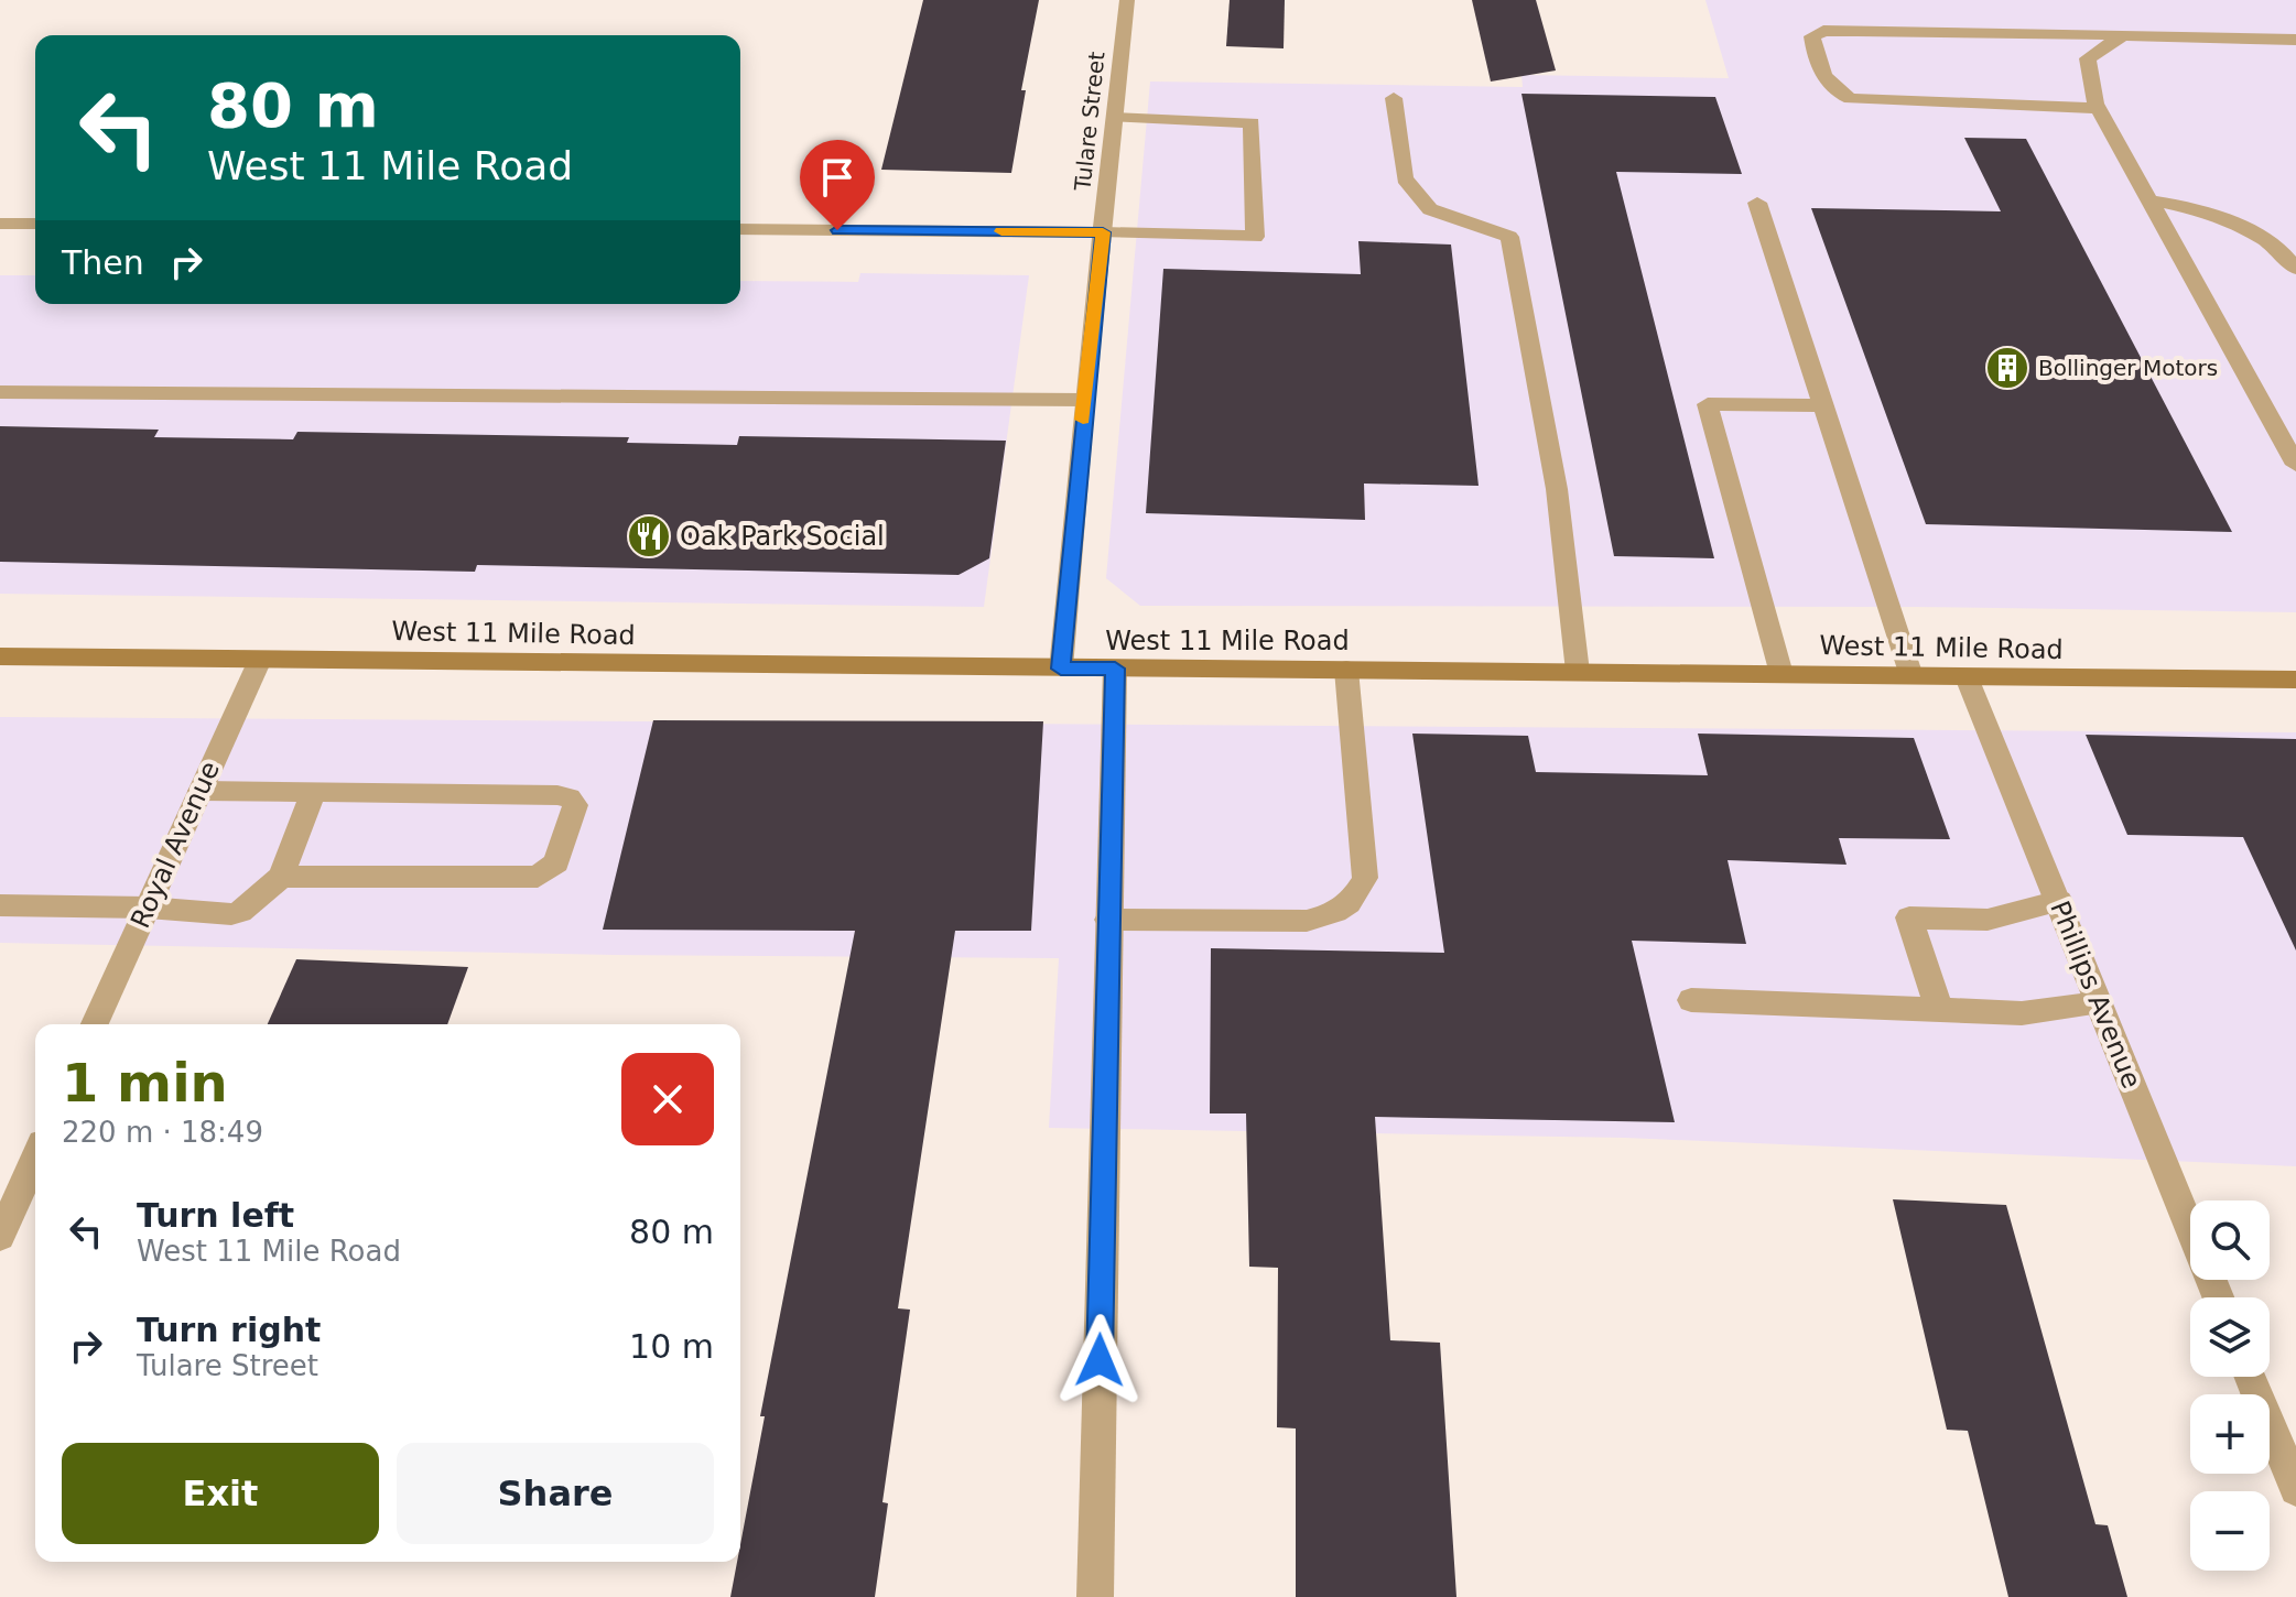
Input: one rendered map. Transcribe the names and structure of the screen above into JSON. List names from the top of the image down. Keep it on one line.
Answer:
{"streets":{"main road":["West 11 Mile Road"],"street":["Tulare Street","Royal Avenue","Phillips Avenue"]},"crossings":[["Tulare Street","West 11 Mile Road"],["West 11 Mile Road","Royal Avenue"],["West 11 Mile Road","Phillips Avenue"]],"places":{"building":["Bollinger Motors"],"restaurant":["Oak Park Social"]},"page":{"turn":["80 m","West 11 Mile Road"],"then":"Then","heading":["1 min","220 m · 18:49"],"list":[{"name":"Turn left","note":"West 11 Mile Road","value":"80 m"},{"name":"Turn right","note":"Tulare Street","value":"10 m"}],"map_buttons":["+","−"],"buttons":["Exit","Share"]}}
